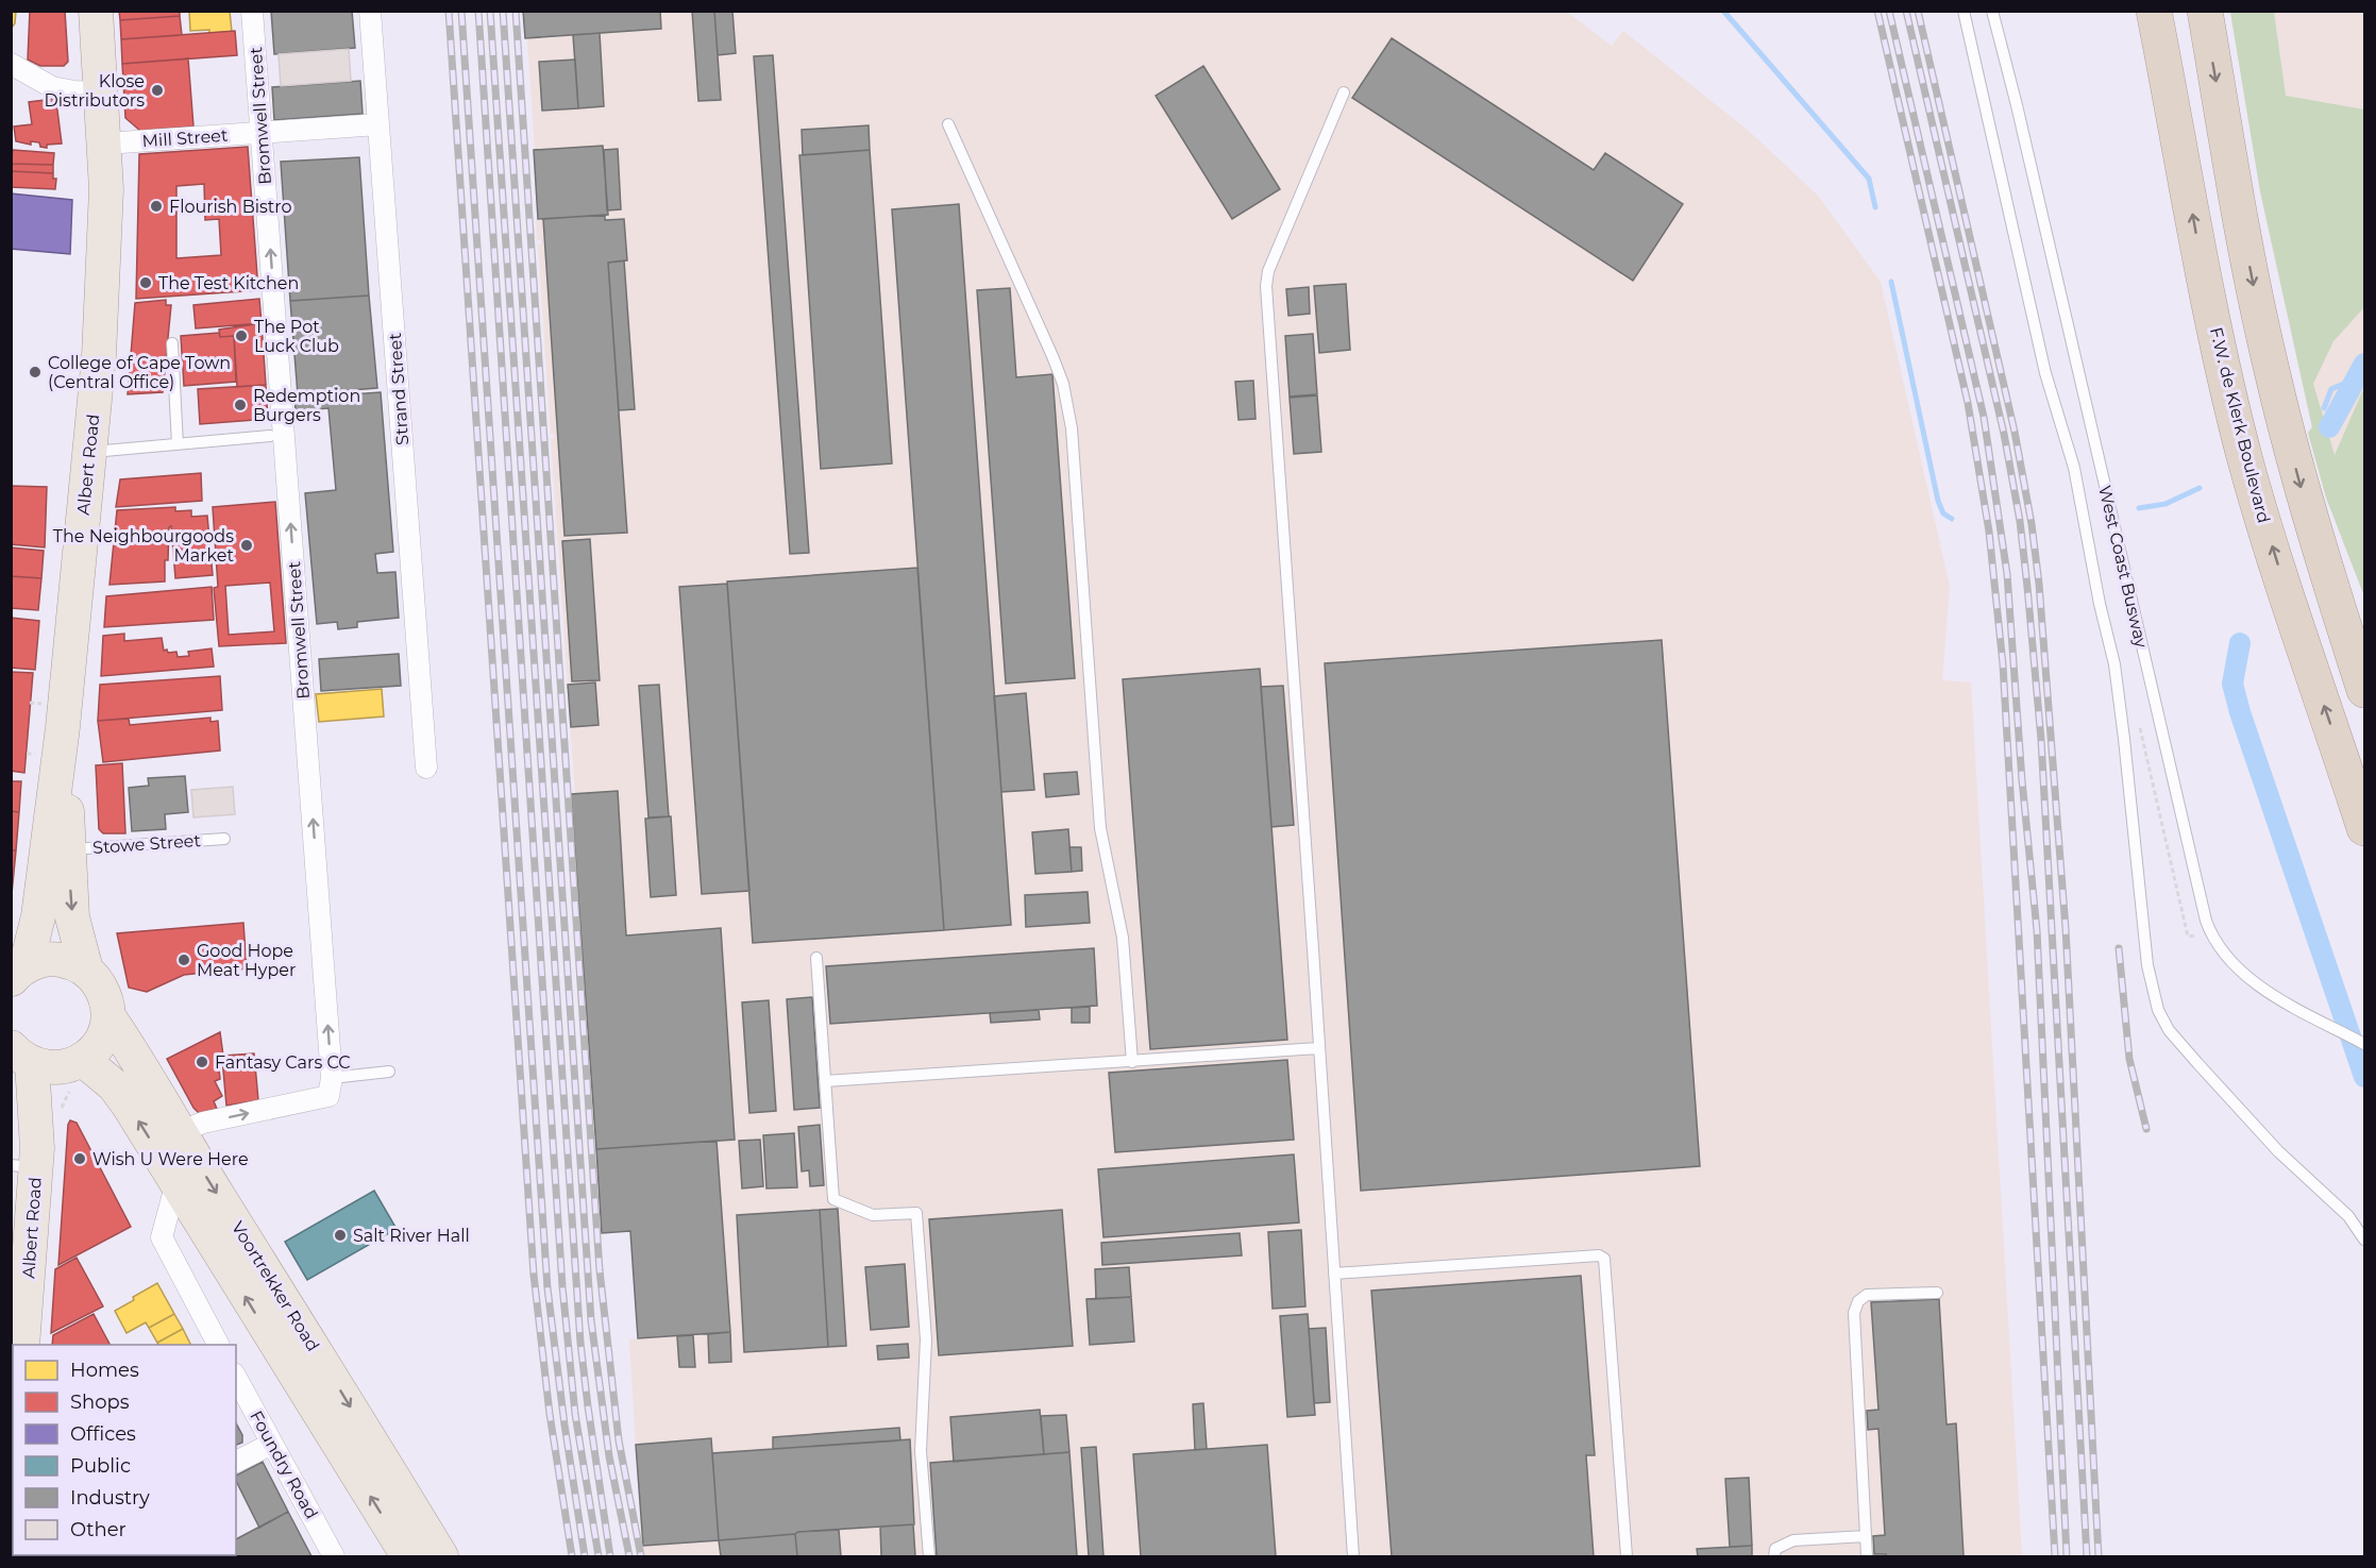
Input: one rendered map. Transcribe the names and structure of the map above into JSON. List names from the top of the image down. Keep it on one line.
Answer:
{"streets":{"highway":["F.W. de Klerk Boulevard"],"main road":["Albert Road","Voortrekker Road"],"street":["Bromwell Street","Mill Street","Strand Street","Foundry Road"],"lane":["West Coast Busway","Stowe Street"]},"crossings":[["Bromwell Street","Mill Street"],["Mill Street","Strand Street"],["Mill Street","Albert Road"],["Albert Road","Stowe Street"],["Albert Road","Voortrekker Road"]],"one_way":["Bromwell Street"],"places":["Klose Distributors","Flourish Bistro","The Test Kitchen","The Pot Luck Club","College of Cape Town (Central Office)","Redemption Burgers","The Neighbourgoods Market","Good Hope Meat Hyper","Fantasy Cars CC","Wish U Were Here","Salt River Hall"],"legend":["Homes","Shops","Offices","Public","Industry","Other"]}
